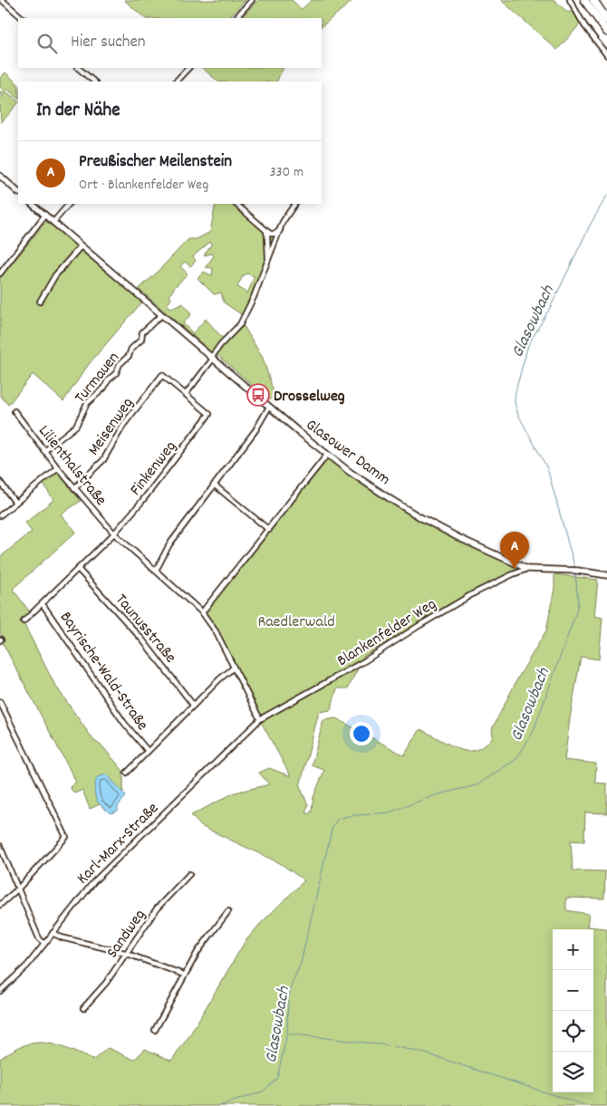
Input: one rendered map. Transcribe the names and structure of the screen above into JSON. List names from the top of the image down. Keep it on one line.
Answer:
{"streets":{"street":["Turmauen","Meisenweg","Glasower Damm","Lilienthalstraße","Finkenweg","Taunusstraße","Blankenfelder Weg","Bayrische-Wald-Straße","Karl-Marx-Straße","Sandweg"]},"crossings":[["Turmauen","Glasower Damm"],["Turmauen","Lilienthalstraße"],["Meisenweg","Lilienthalstraße"],["Meisenweg","Finkenweg"],["Glasower Damm","Blankenfelder Weg"],["Lilienthalstraße","Finkenweg"],["Lilienthalstraße","Blankenfelder Weg"],["Lilienthalstraße","Karl-Marx-Straße"],["Finkenweg","Taunusstraße"],["Finkenweg","Bayrische-Wald-Straße"],["Blankenfelder Weg","Karl-Marx-Straße"]],"water":["Glasowbach"],"parks":["Raedlerwald"],"places":{"bus stop":["Drosselweg"]},"page":{"search":"Hier suchen","heading":"In der Nähe","list":[{"mark":"A","name":"Preußischer Meilenstein","note":"Ort · Blankenfelder Weg","value":"330 m"}],"pins":"A","map_buttons":["+","−"]}}
